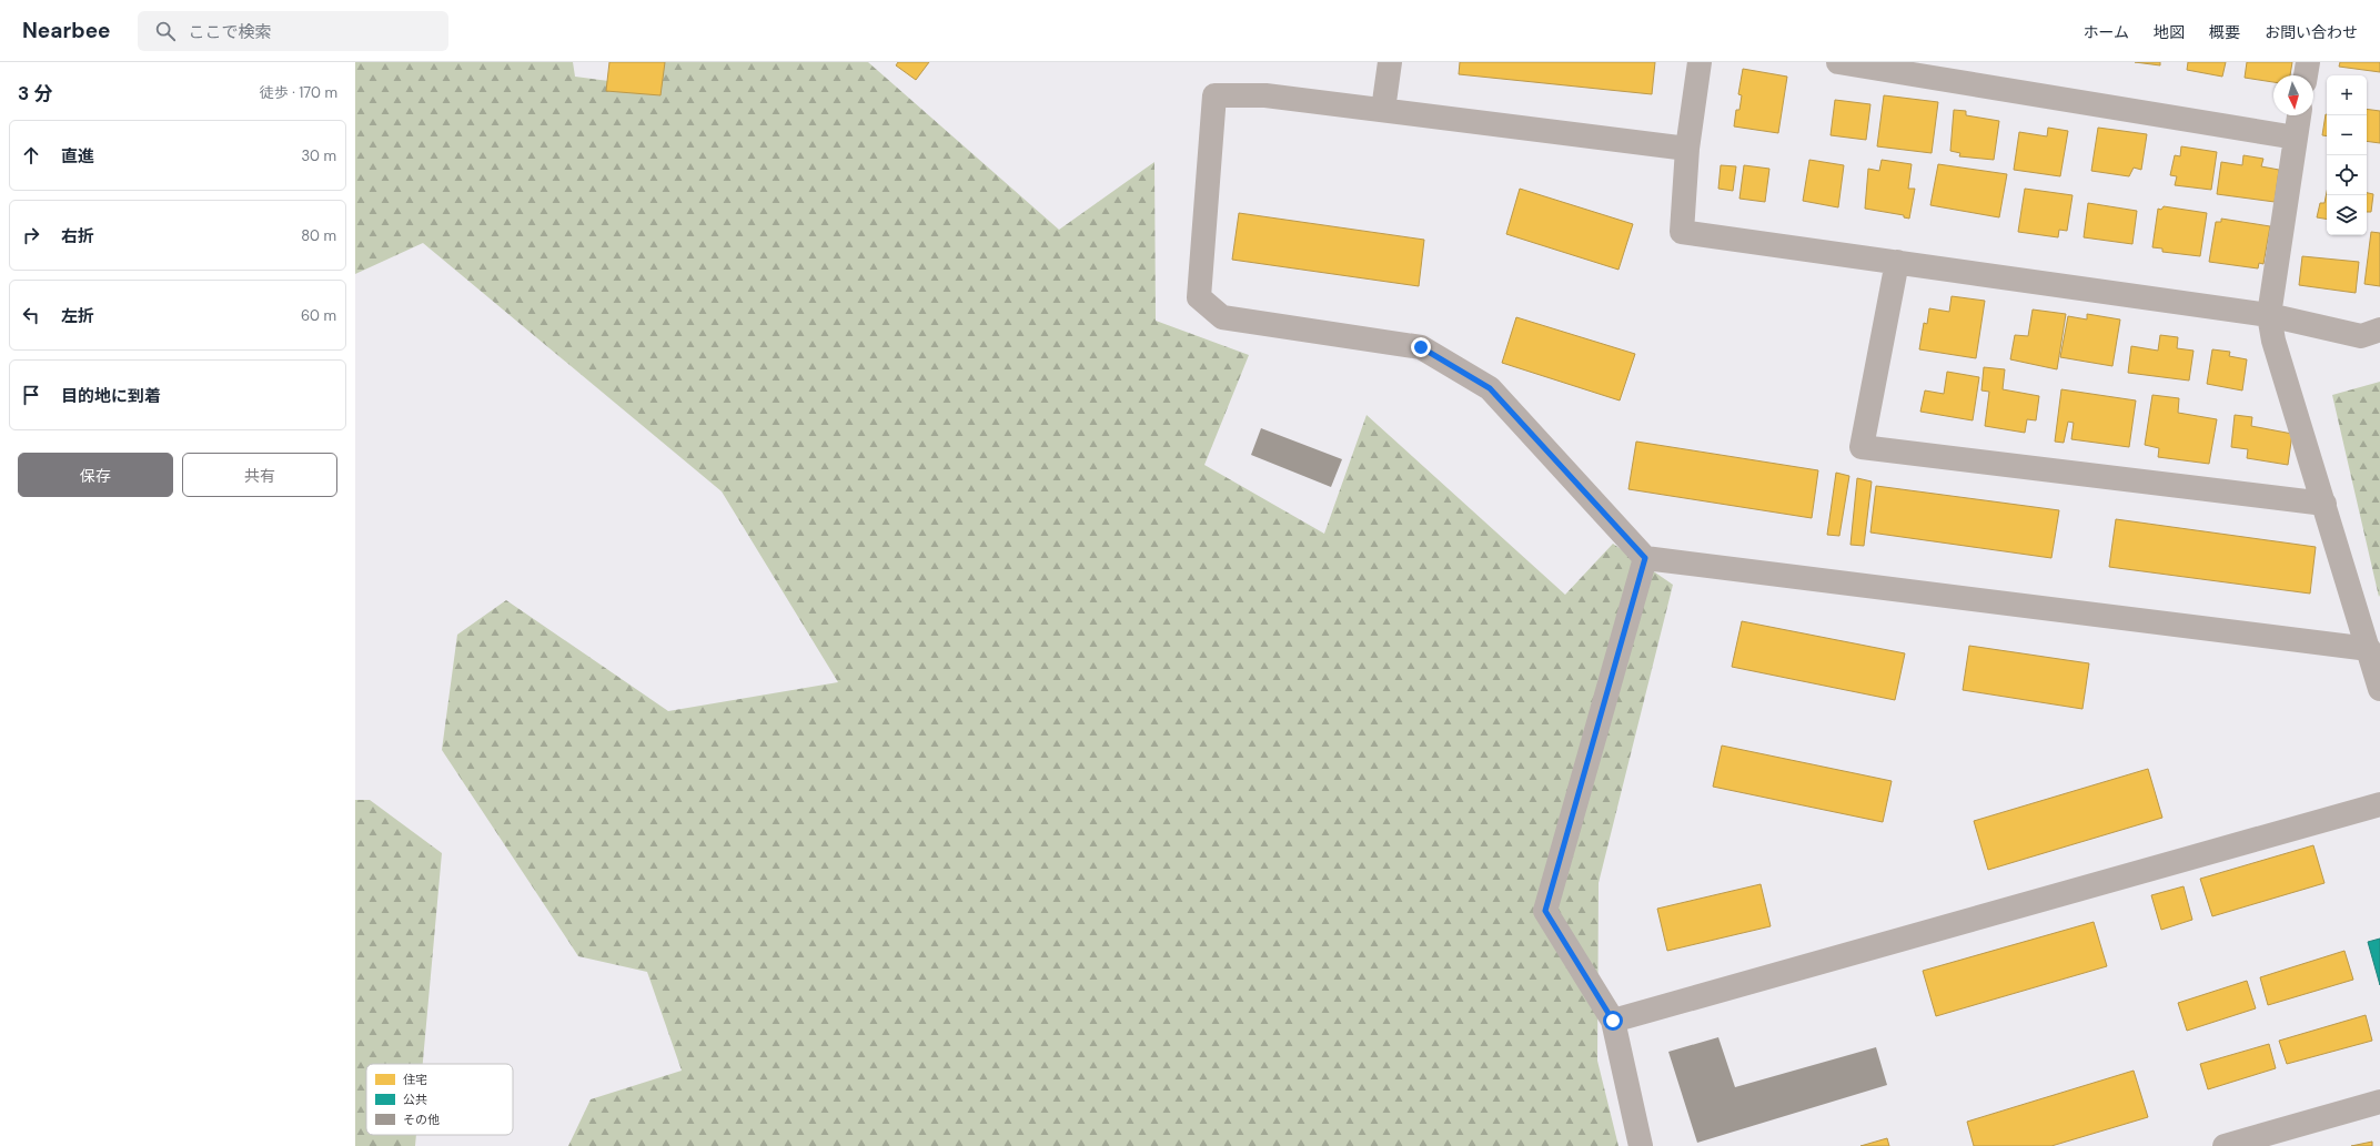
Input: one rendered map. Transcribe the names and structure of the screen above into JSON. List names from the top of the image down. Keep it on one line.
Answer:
{"legend":["住宅","公共","その他"],"north":"bottom","page":{"header":"Nearbee","search":"ここで検索","nav":["ホーム","地図","概要","お問い合わせ"],"heading":["3 分","徒歩 · 170 m"],"map_buttons":["+","−"],"list":[["直進","30 m"],["右折","80 m"],["左折","60 m"],"目的地に到着"],"buttons":["保存","共有"]}}
